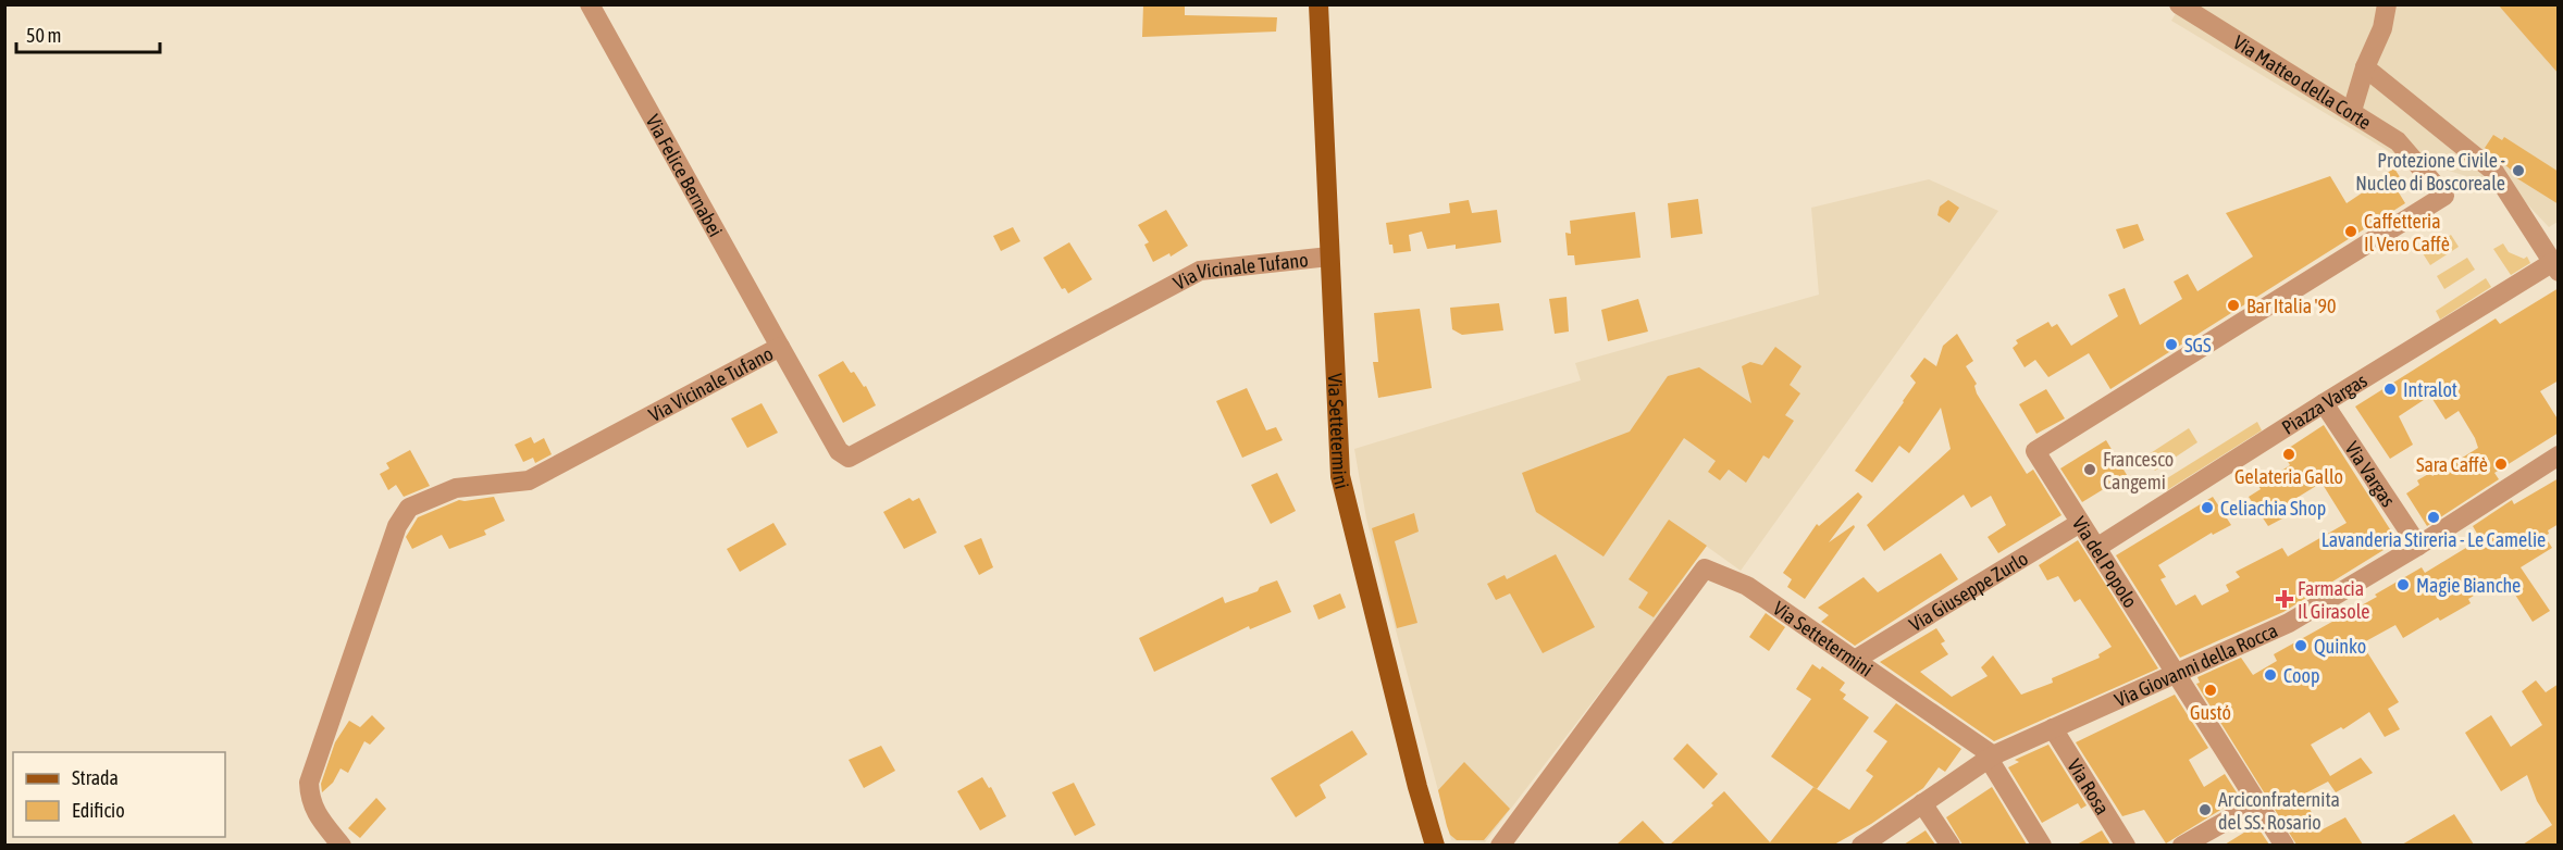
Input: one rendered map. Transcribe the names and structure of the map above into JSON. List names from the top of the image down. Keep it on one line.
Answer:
{"streets":{"main road":["Via Settetermini"],"street":["Via Matteo della Corte","Via Felice Bernabei","Via Vicinale Tufano","Piazza Vargas","Via Vargas","Via del Popolo","Via Giuseppe Zurlo","Via Giovanni della Rocca","Via Rosa"]},"crossings":[["Via Matteo della Corte","Via del Popolo"],["Via Felice Bernabei","Via Vicinale Tufano"],["Via Vicinale Tufano","Via Settetermini"],["Piazza Vargas","Via Vargas"],["Piazza Vargas","Via del Popolo"],["Via Settetermini","Via Giuseppe Zurlo"],["Via Settetermini","Via Giovanni della Rocca"],["Via Vargas","Via Giovanni della Rocca"],["Via del Popolo","Via Giuseppe Zurlo"],["Via del Popolo","Via Giovanni della Rocca"],["Via Giovanni della Rocca","Via Rosa"]],"places":{"other":["Protezione Civile - Nucleo di Boscoreale","Caffetteria Il Vero Caffè","Bar Italia '90","SGS","Intralot","Gelateria Gallo","Sara Caffè","Francesco Cangemi","Celiachia Shop","Lavanderia Stireria - Le Camelie","Magie Bianche","Quinko","Coop","Gustó","Arciconfraternita del SS. Rosario"],"health":["Farmacia Il Girasole"]},"legend":["Strada","Edificio"],"scale_bar":"50 m"}
